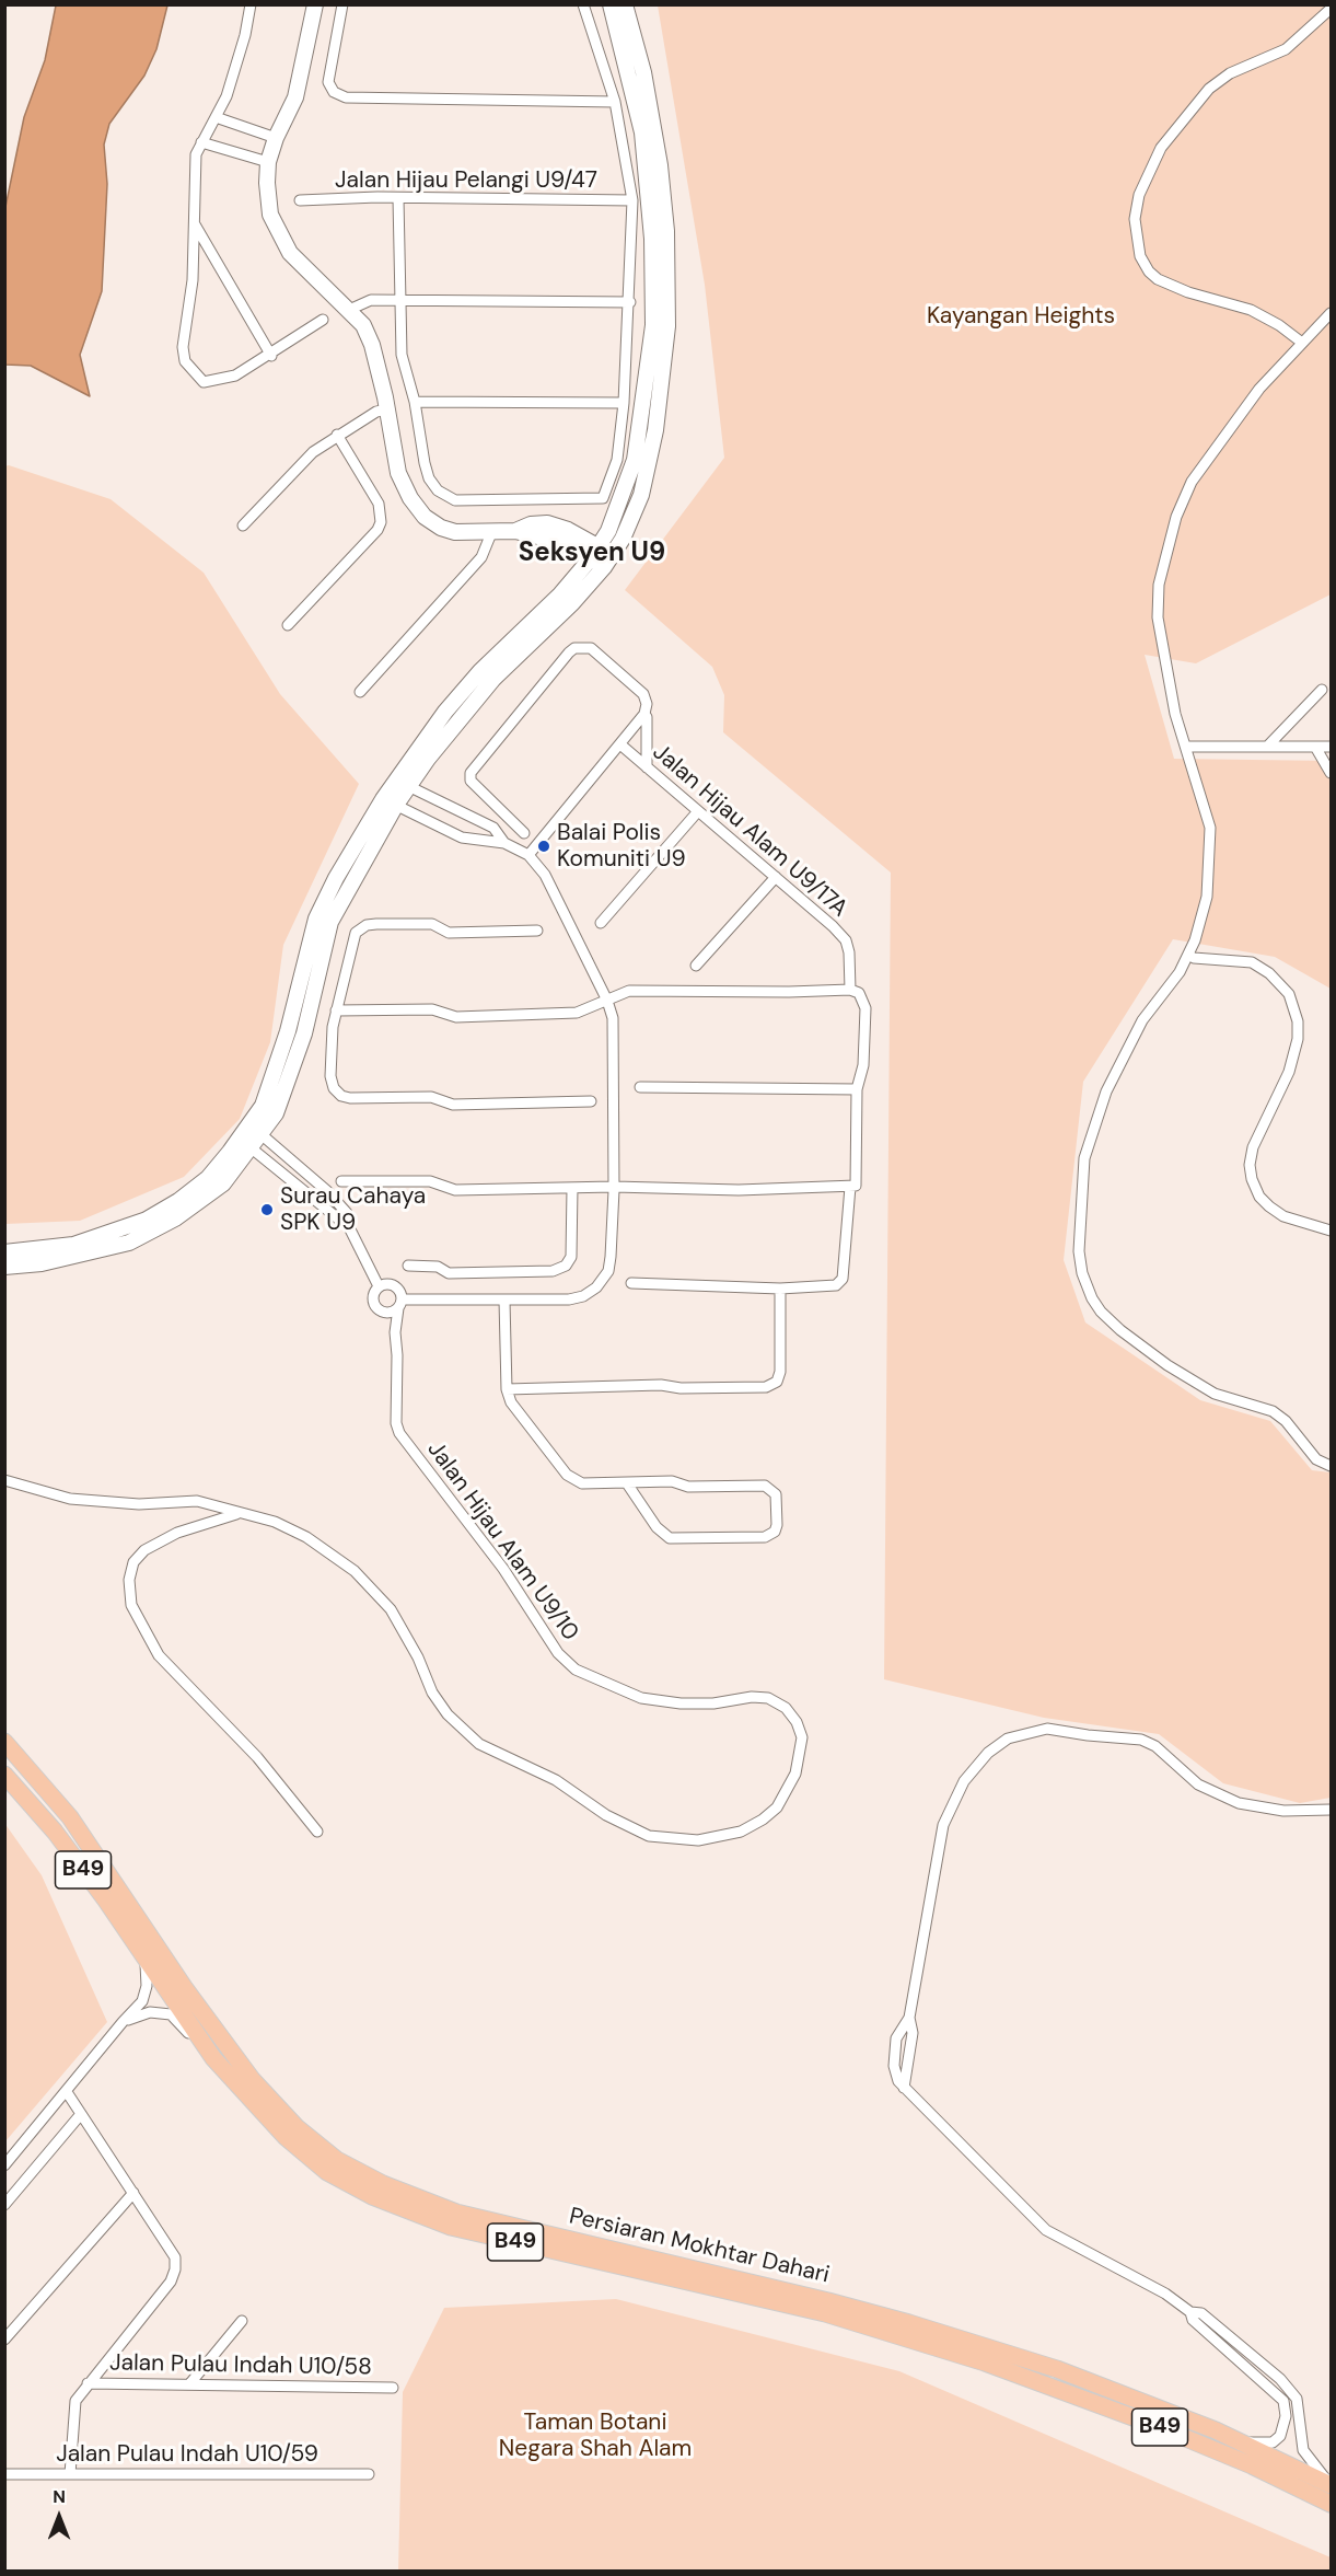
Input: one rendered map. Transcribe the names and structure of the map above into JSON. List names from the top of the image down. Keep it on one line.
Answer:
{"streets":{"main road":["B49","Persiaran Mokhtar Dahari"],"street":["Jalan Hijau Pelangi U9/47","Jalan Hijau Alam U9/17A","Jalan Hijau Alam U9/10","Jalan Pulau Indah U10/58","Jalan Pulau Indah U10/59"]},"districts":["Seksyen U9"],"parks":["Kayangan Heights","Taman Botani Negara Shah Alam"],"places":["Balai Polis Komuniti U9","Surau Cahaya SPK U9"],"north":"top"}
